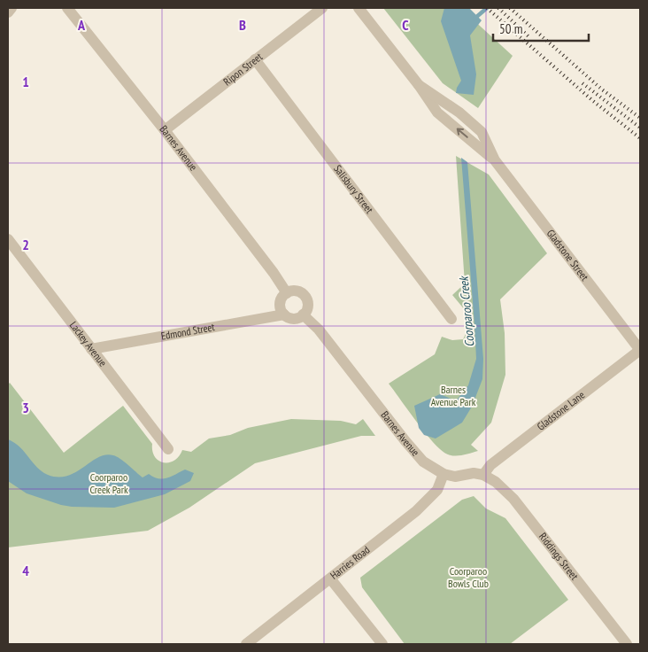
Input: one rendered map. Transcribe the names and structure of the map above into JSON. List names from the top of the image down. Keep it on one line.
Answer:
{"streets":{"street":["Ripon Street","Barnes Avenue","Salisbury Street","Gladstone Street","Edmond Street","Lackey Avenue","Gladstone Lane","Riddings Street","Harries Road"]},"crossings":[["Ripon Street","Barnes Avenue"],["Ripon Street","Salisbury Street"],["Barnes Avenue","Edmond Street"],["Barnes Avenue","Harries Road"],["Gladstone Street","Gladstone Lane"],["Edmond Street","Lackey Avenue"],["Gladstone Lane","Riddings Street"]],"water":["Coorparoo Creek"],"parks":["Barnes Avenue Park","Coorparoo Creek Park","Coorparoo Bowls Club"],"scale_bar":"50 m","grid":{"columns":["A","B","C"],"rows":["1","2","3","4"]}}
